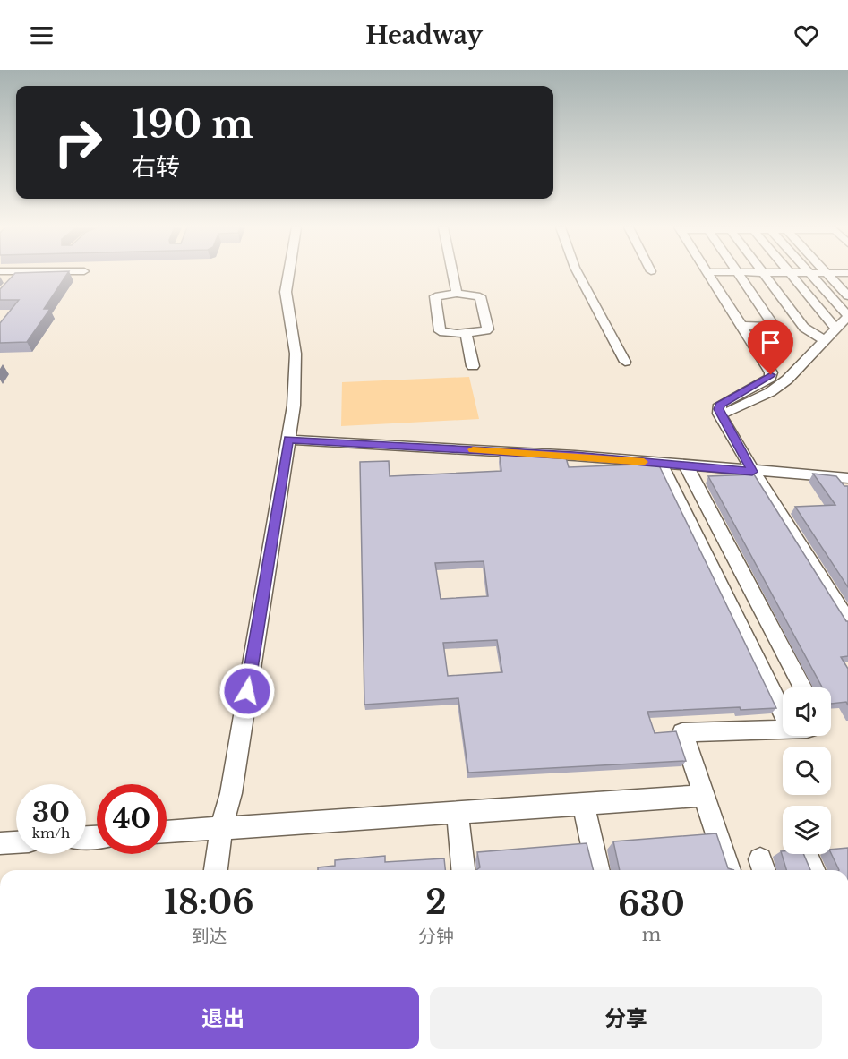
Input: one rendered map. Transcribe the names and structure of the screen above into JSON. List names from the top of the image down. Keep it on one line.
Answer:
{"page":{"header":"Headway","turn":["190 m","右转"],"speed":"30 km/h","limit":"40","eta":["18:06","到达","2","分钟","630","m"],"buttons":["退出","分享"]}}
